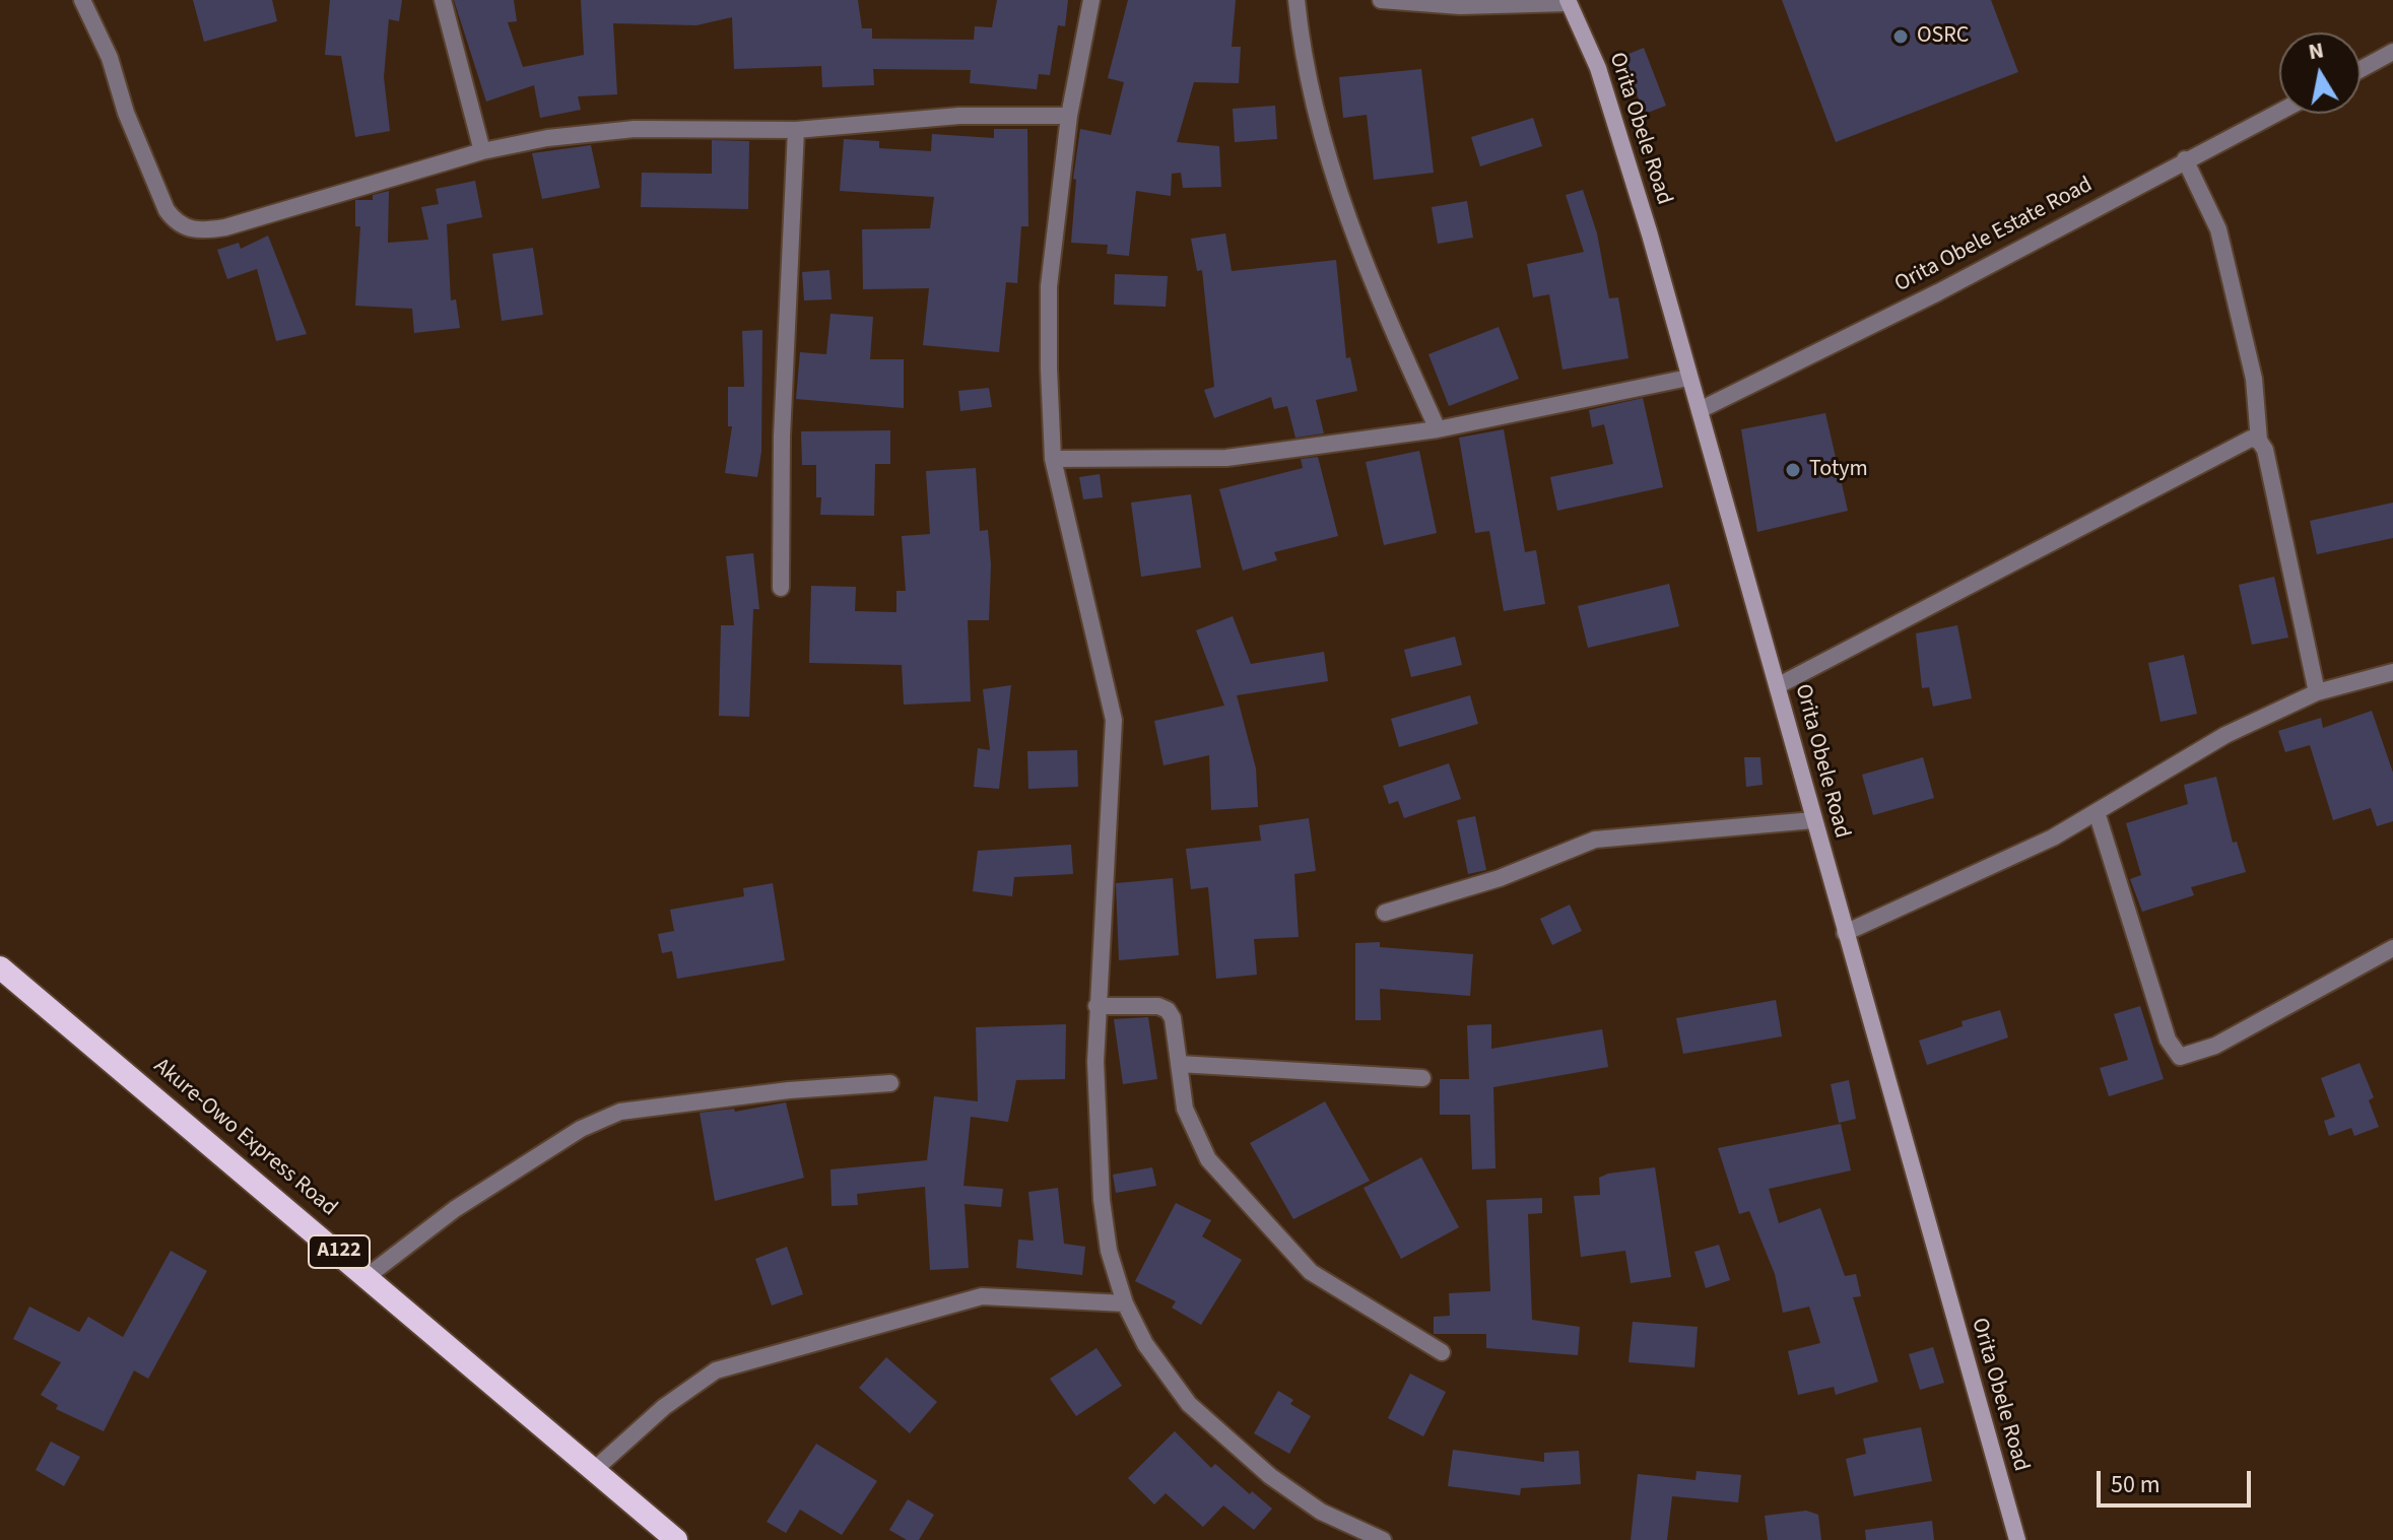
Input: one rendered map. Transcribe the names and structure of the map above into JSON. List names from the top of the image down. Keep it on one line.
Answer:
{"streets":{"highway":["Akure-Owo Express Road","A122"],"main road":["Orita Obele Road"],"street":["Orita Obele Estate Road"]},"crossings":[["Orita Obele Road","Orita Obele Estate Road"]],"places":["OSRC","Totym"],"scale_bar":"50 m","north":"top"}
